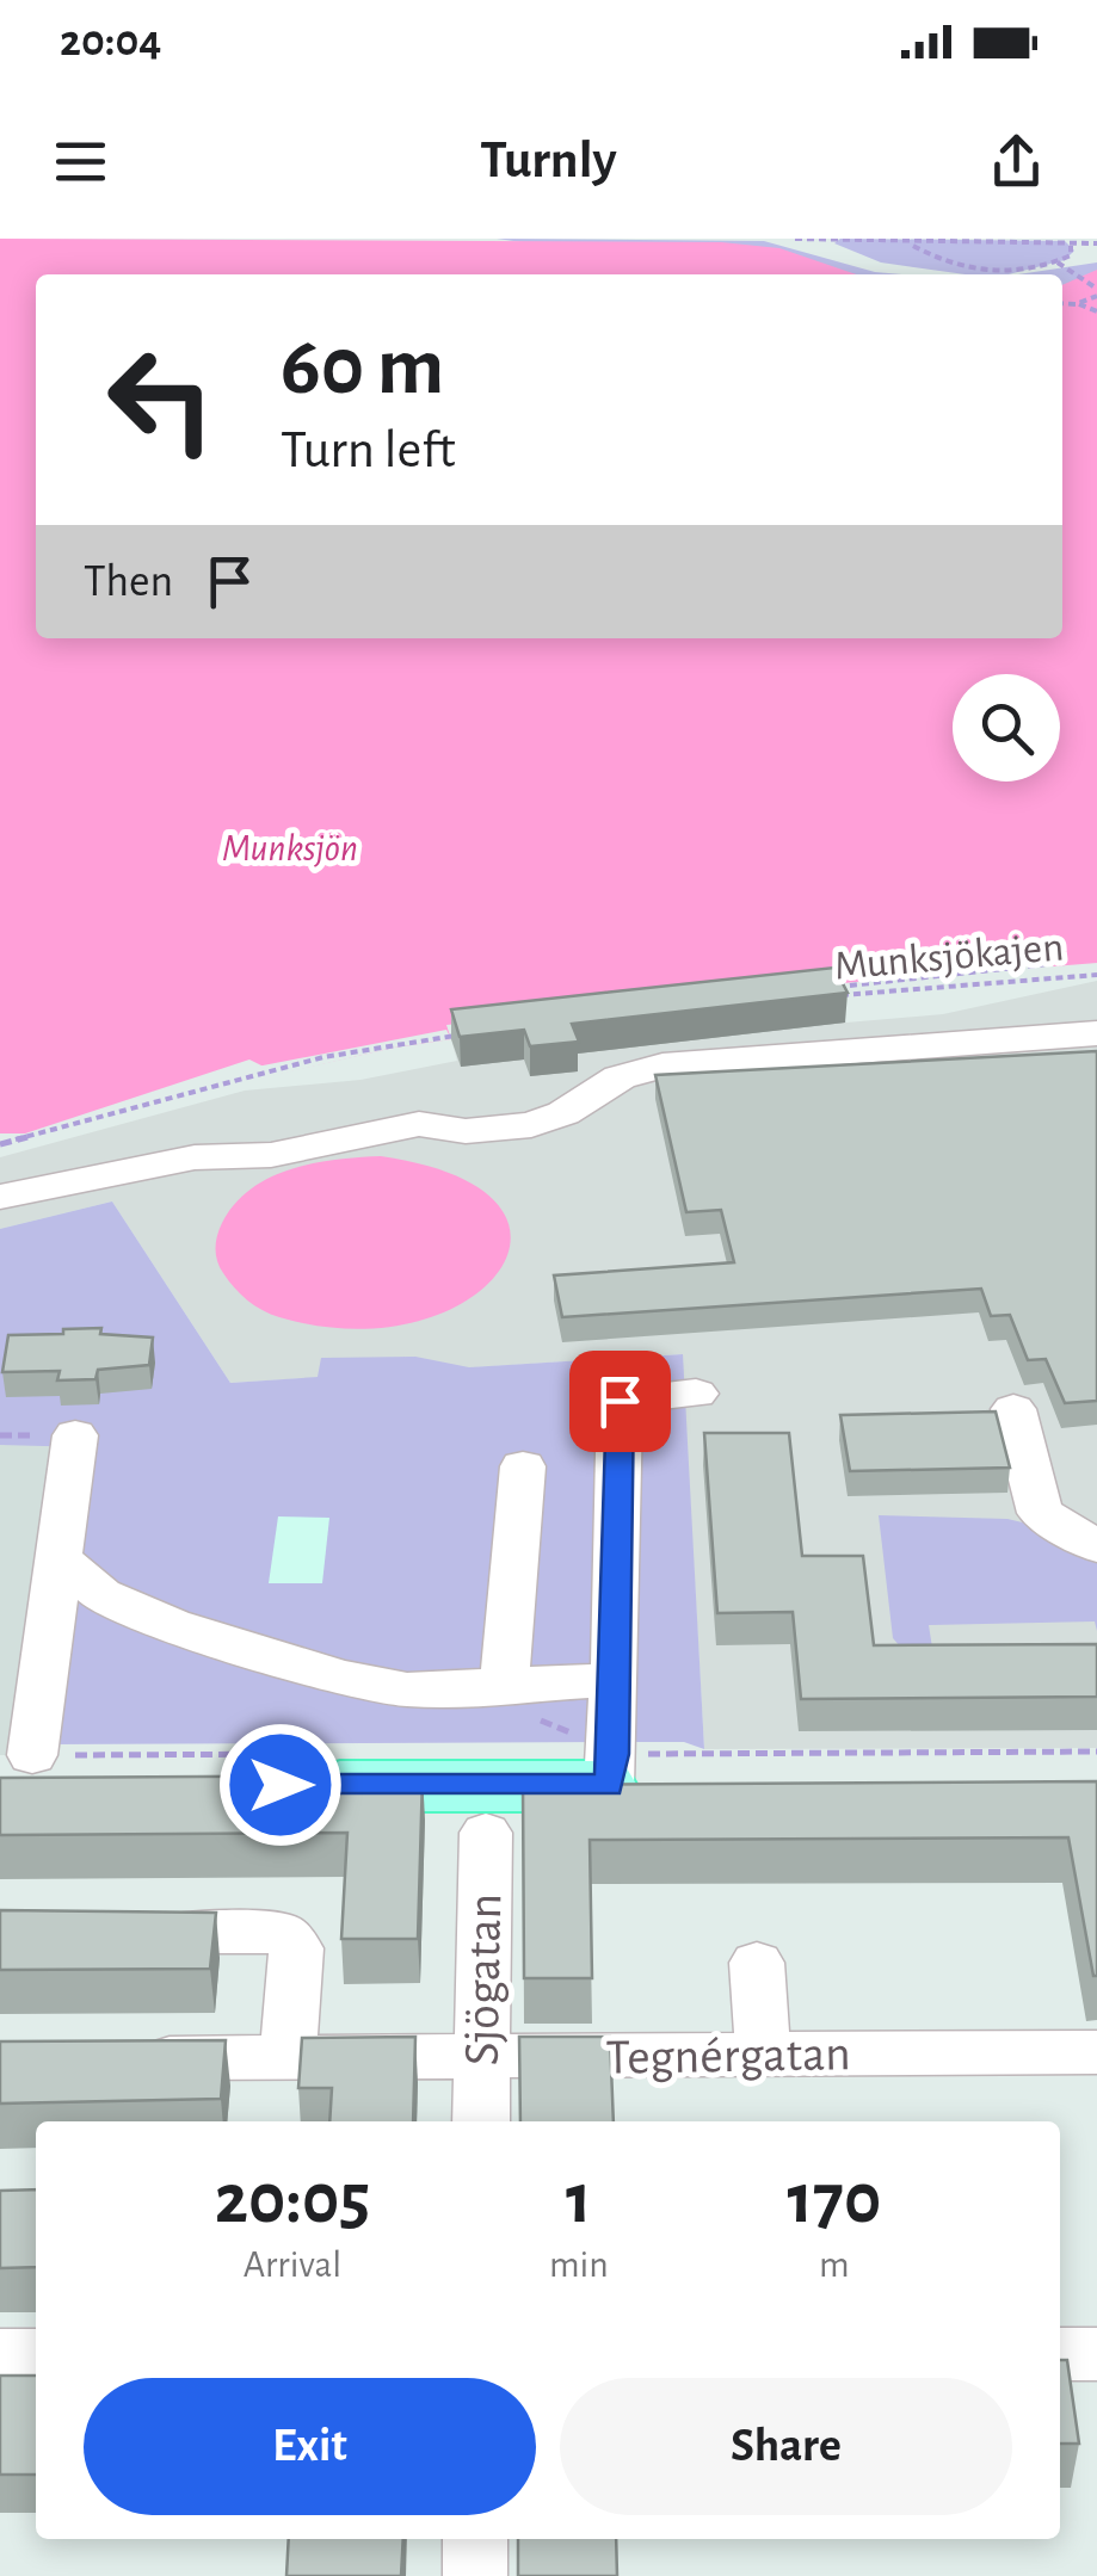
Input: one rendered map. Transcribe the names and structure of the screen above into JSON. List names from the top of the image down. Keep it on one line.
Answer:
{"streets":{"street":["Sjögatan","Tegnérgatan"],"path":["Munksjökajen"]},"crossings":[["Sjögatan","Tegnérgatan"]],"water":["Munksjön"],"page":{"status":"20:04","header":"Turnly","turn":["60 m","Turn left"],"then":"Then","eta":["20:05","Arrival","1","min","170","m"],"buttons":["Exit","Share"]}}
